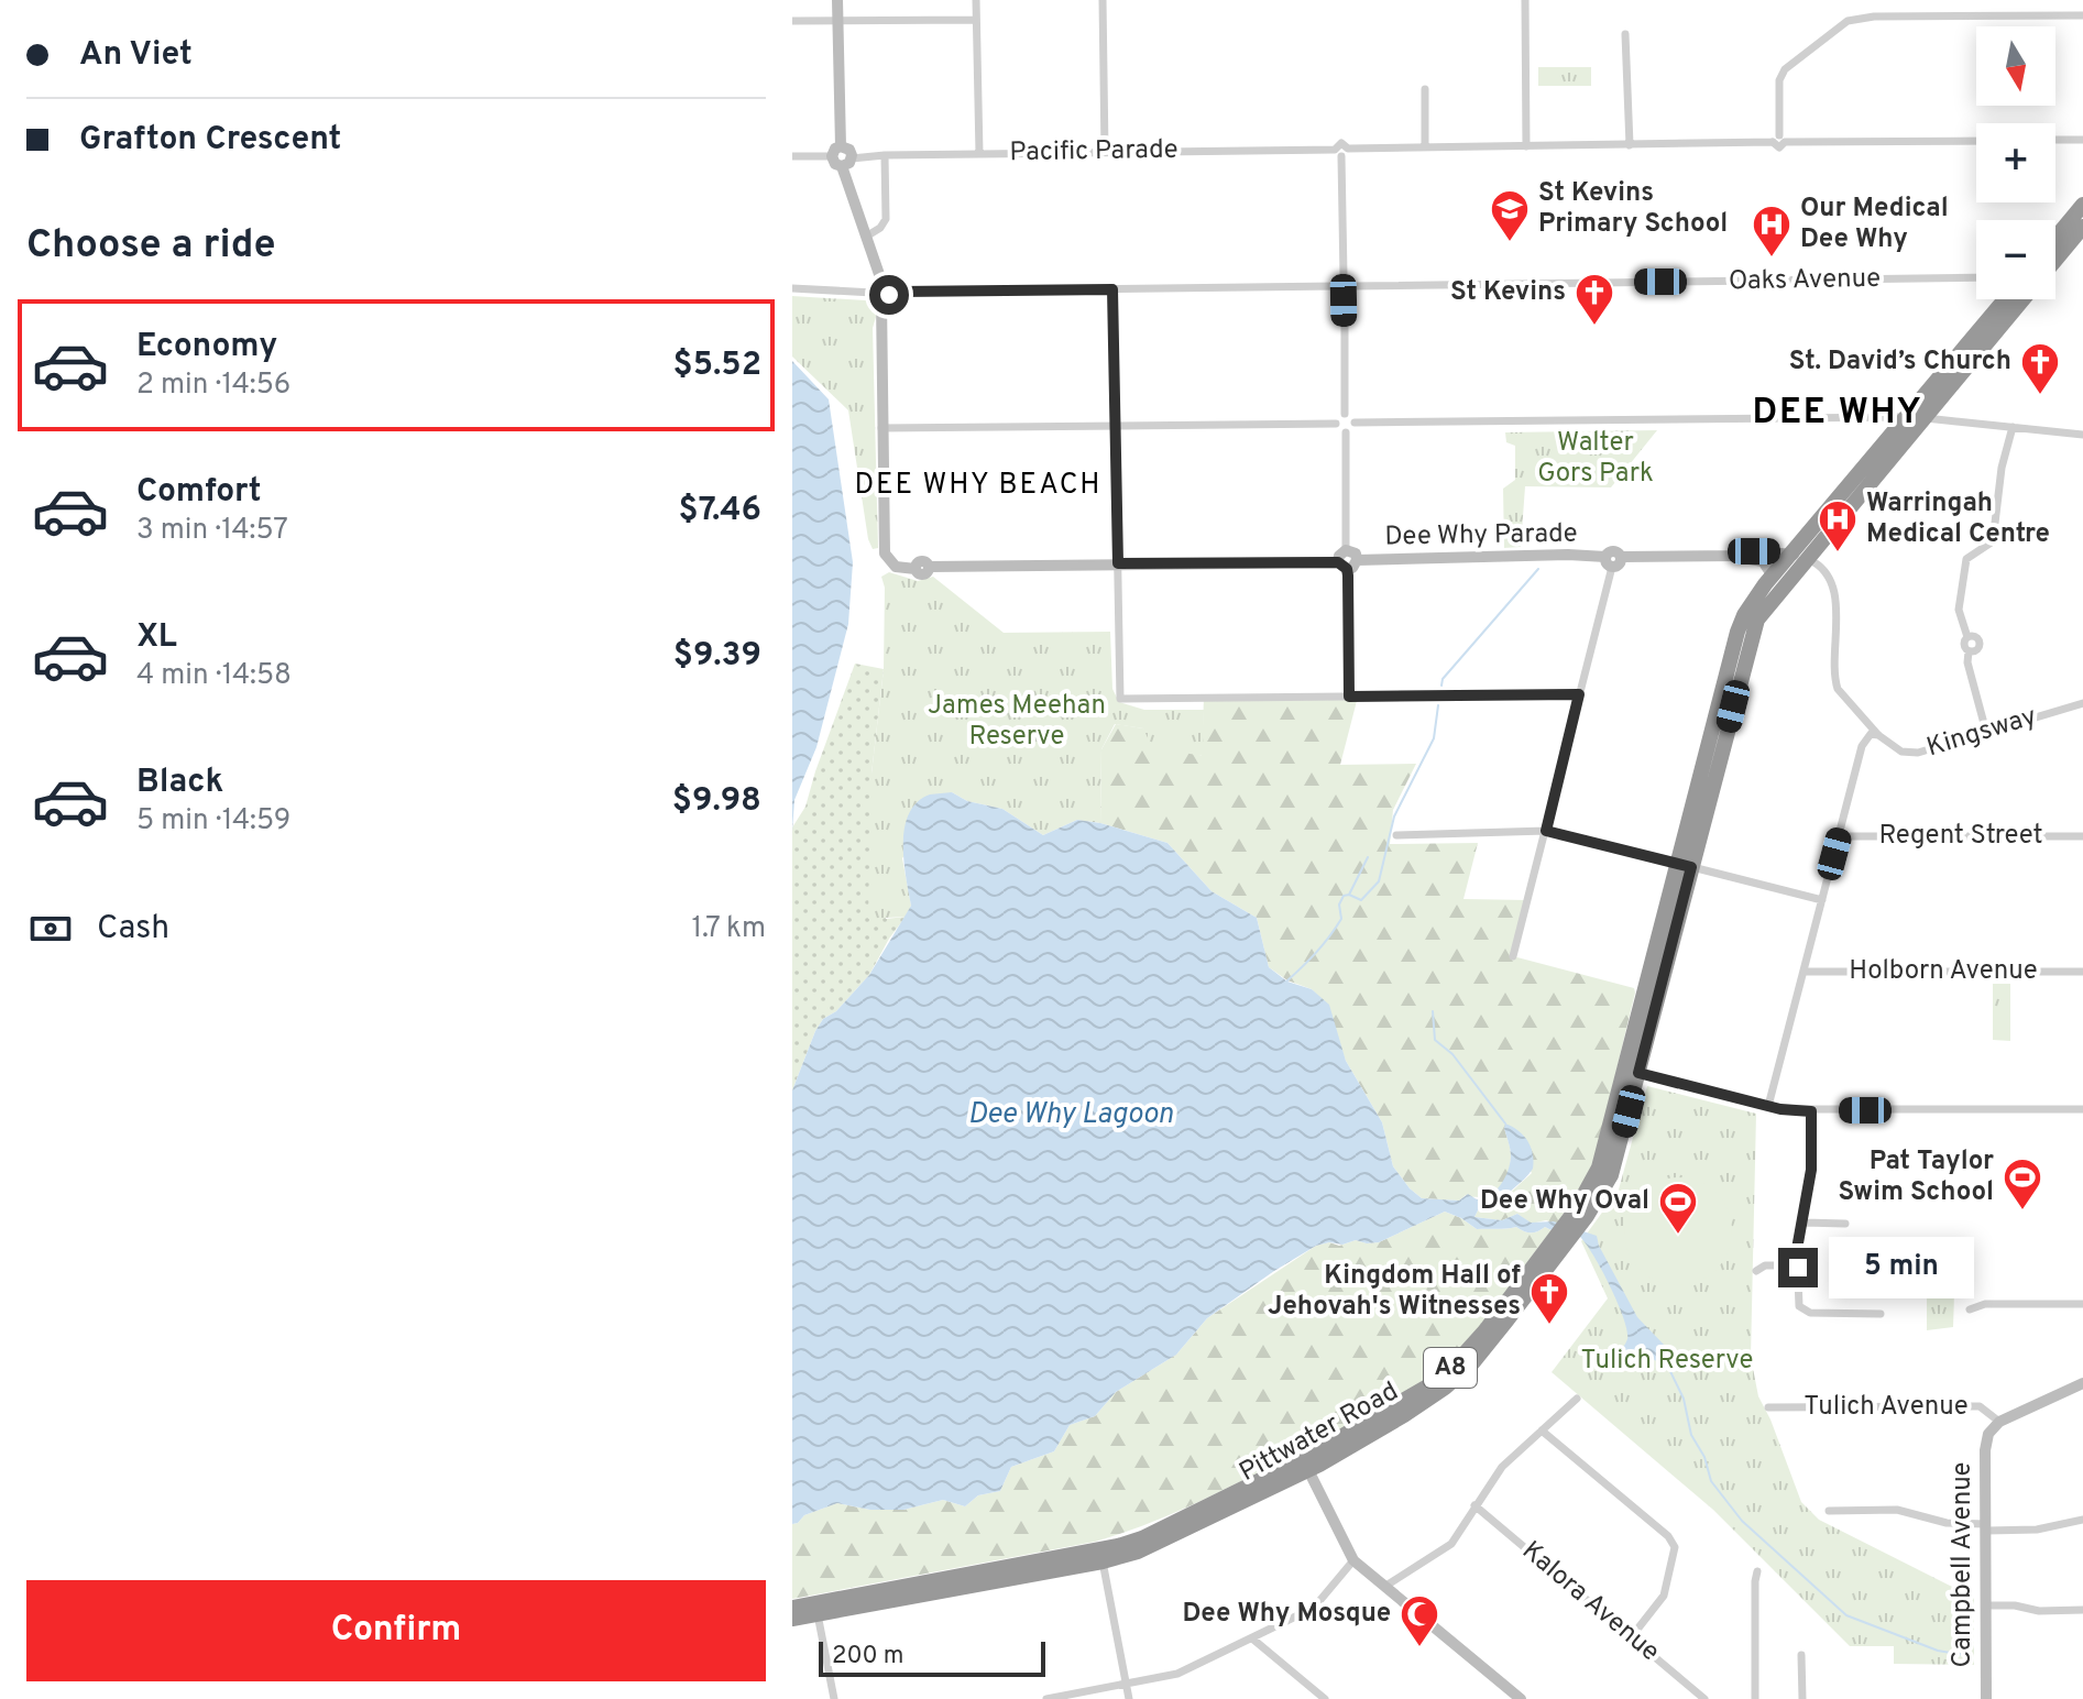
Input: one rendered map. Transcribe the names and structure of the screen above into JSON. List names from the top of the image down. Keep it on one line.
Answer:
{"streets":{"highway":["A8","Pittwater Road"],"main road":["Dee Why Parade","Campbell Avenue"],"street":["Pacific Parade","Oaks Avenue","Kingsway","Regent Street","Holborn Avenue","Tulich Avenue","Kalora Avenue"]},"crossings":[["Kingsway","Pittwater Road"],["Tulich Avenue","Campbell Avenue"]],"districts":["DEE WHY","DEE WHY BEACH"],"water":["Dee Why Lagoon"],"parks":["Walter Gors Park","James Meehan Reserve","Tulich Reserve"],"places":{"school or university":["St Kevins Primary School"],"hospital":["Our Medical Dee Why","Warringah Medical Centre"],"church":["St Kevins","St. David’s Church","Kingdom Hall of Jehovah's Witnesses"],"sports":["Pat Taylor Swim School","Dee Why Oval"],"mosque":["Dee Why Mosque"]},"scale_bar":"200 m","north":"bottom","page":{"banner":["An Viet","Grafton Crescent"],"map_buttons":["+","−"],"heading":"Choose a ride","list":[{"name":"Economy","note":"2 min · 14:56","value":"$5.52"},{"name":"Comfort","note":"3 min · 14:57","value":"$7.46"},{"name":"XL","note":"4 min · 14:58","value":"$9.39"},{"name":"Black","note":"5 min · 14:59","value":"$9.98"}],"pay":["Cash","1.7 km"],"bubble":"5 min","buttons":"Confirm","scale":"200 m"}}
